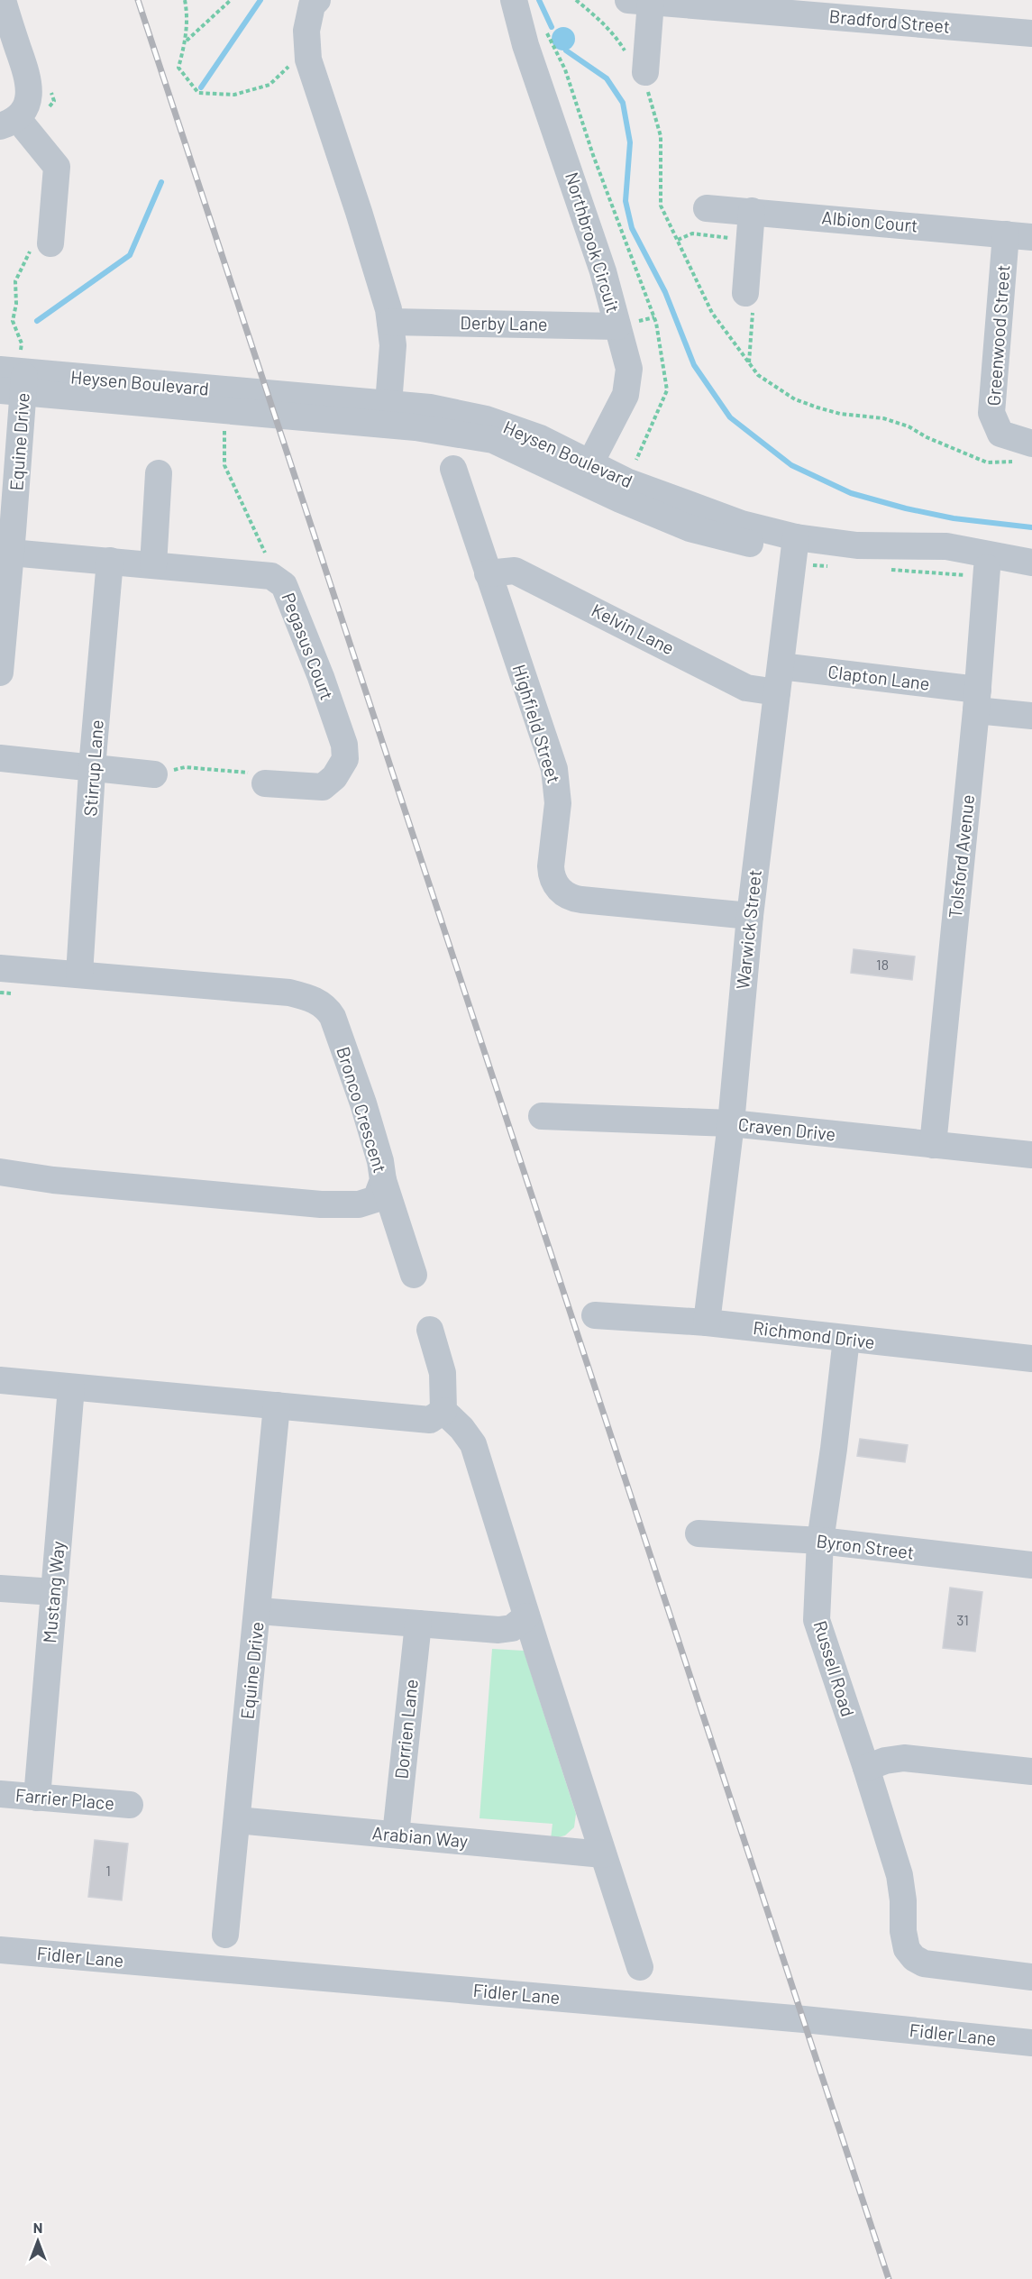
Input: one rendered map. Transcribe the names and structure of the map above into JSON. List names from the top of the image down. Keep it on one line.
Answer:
{"streets":{"street":["Bradford Street","Albion Court","Northbrook Circuit","Derby Lane","Greenwood Street","Heysen Boulevard","Equine Drive","Kelvin Lane","Pegasus Court","Clapton Lane","Highfield Street","Stirrup Lane","Tolsford Avenue","Warwick Street","Bronco Crescent","Craven Drive","Richmond Drive","Byron Street","Mustang Way","Russell Road","Dorrien Lane","Farrier Place","Arabian Way","Fidler Lane"]},"crossings":[["Albion Court","Greenwood Street"],["Northbrook Circuit","Derby Lane"],["Northbrook Circuit","Heysen Boulevard"],["Heysen Boulevard","Equine Drive"],["Heysen Boulevard","Tolsford Avenue"],["Heysen Boulevard","Warwick Street"],["Equine Drive","Pegasus Court"],["Equine Drive","Arabian Way"],["Kelvin Lane","Highfield Street"],["Kelvin Lane","Warwick Street"],["Pegasus Court","Stirrup Lane"],["Clapton Lane","Tolsford Avenue"],["Clapton Lane","Warwick Street"],["Highfield Street","Warwick Street"],["Stirrup Lane","Bronco Crescent"],["Tolsford Avenue","Craven Drive"],["Warwick Street","Craven Drive"],["Warwick Street","Richmond Drive"],["Richmond Drive","Russell Road"],["Byron Street","Russell Road"],["Mustang Way","Farrier Place"],["Dorrien Lane","Arabian Way"]],"house_numbers":["18","31","1"],"north":"top"}
